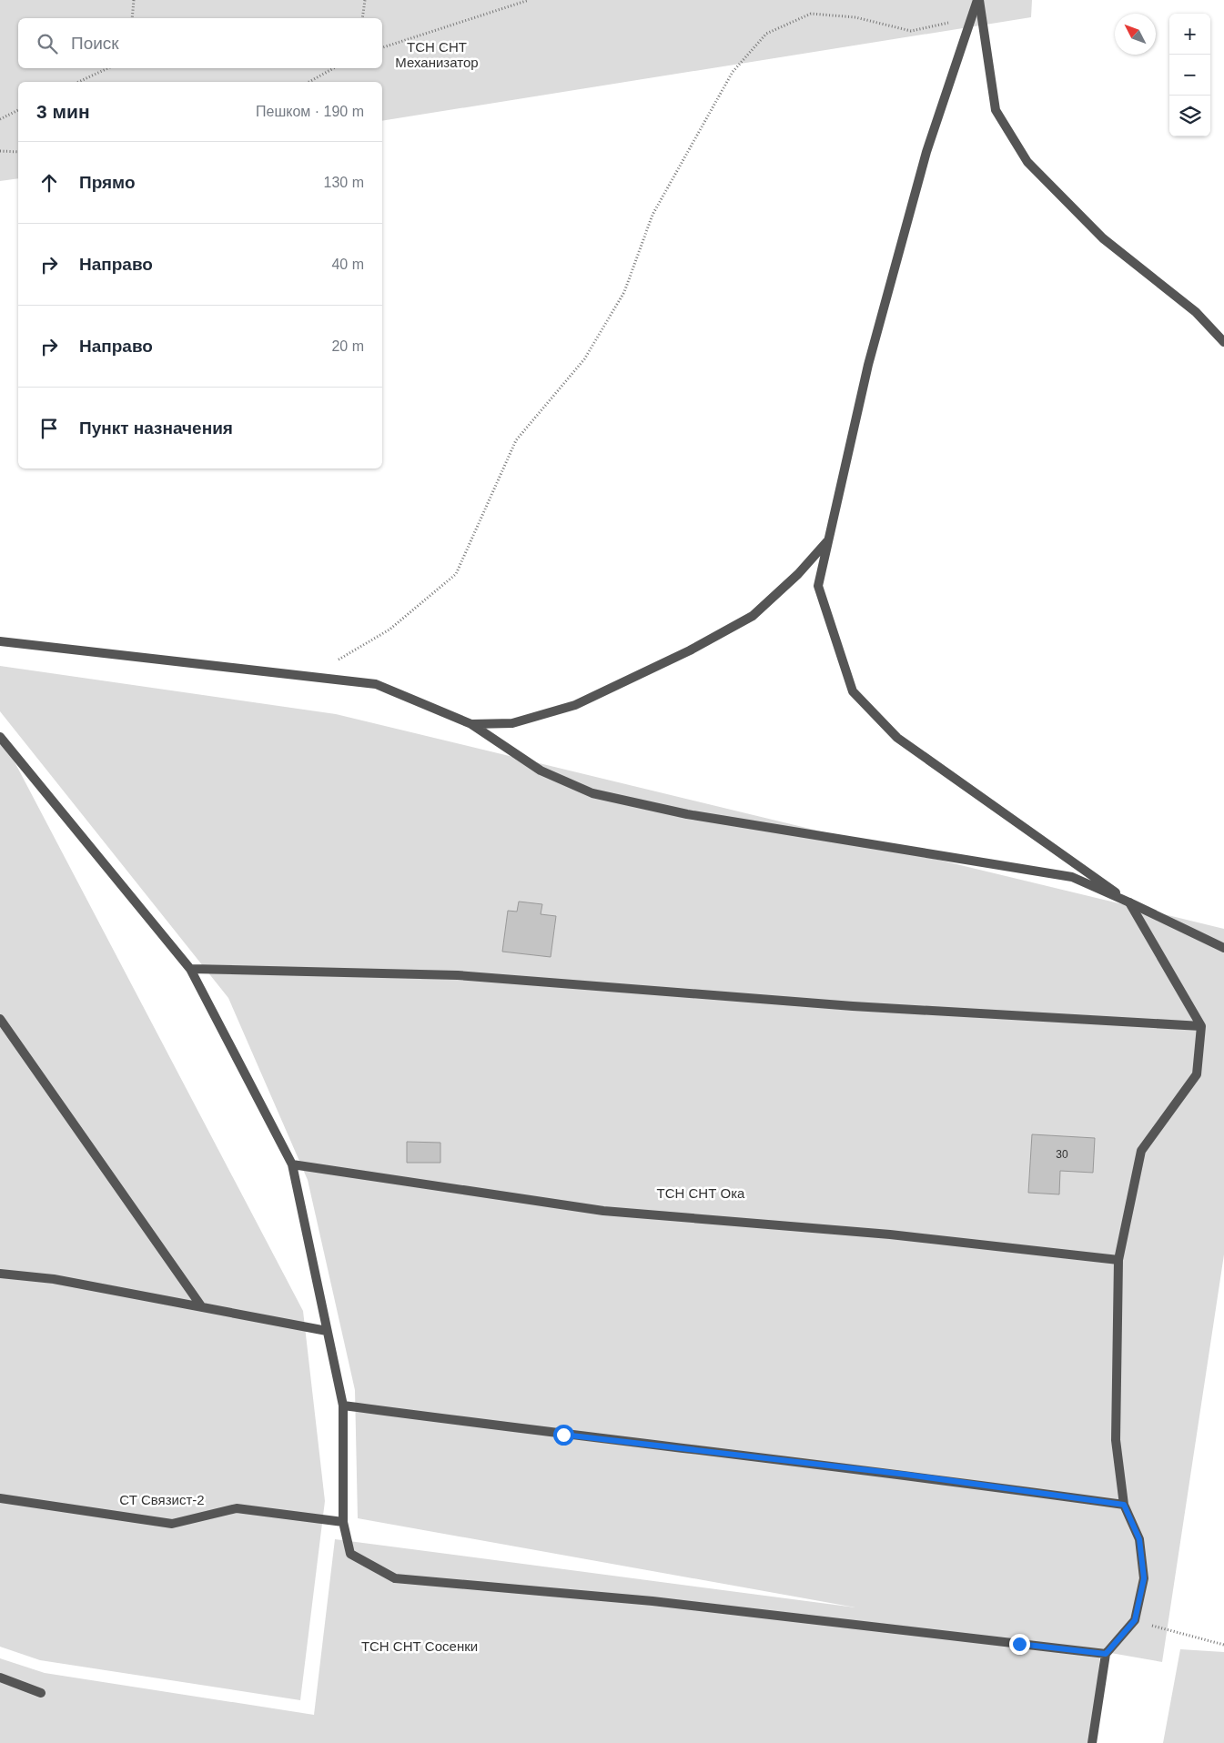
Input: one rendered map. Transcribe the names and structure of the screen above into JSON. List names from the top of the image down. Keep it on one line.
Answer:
{"parks":["ТСН СНТ Механизатор","ТСН СНТ Ока","СТ Связист-2","ТСН СНТ Сосенки"],"house_numbers":["30"],"north":"top left","page":{"map_buttons":["+","−"],"search":"Поиск","heading":["3 мин","Пешком · 190 m"],"list":[["Прямо","130 m"],["Направо","40 m"],["Направо","20 m"],"Пункт назначения"]}}
